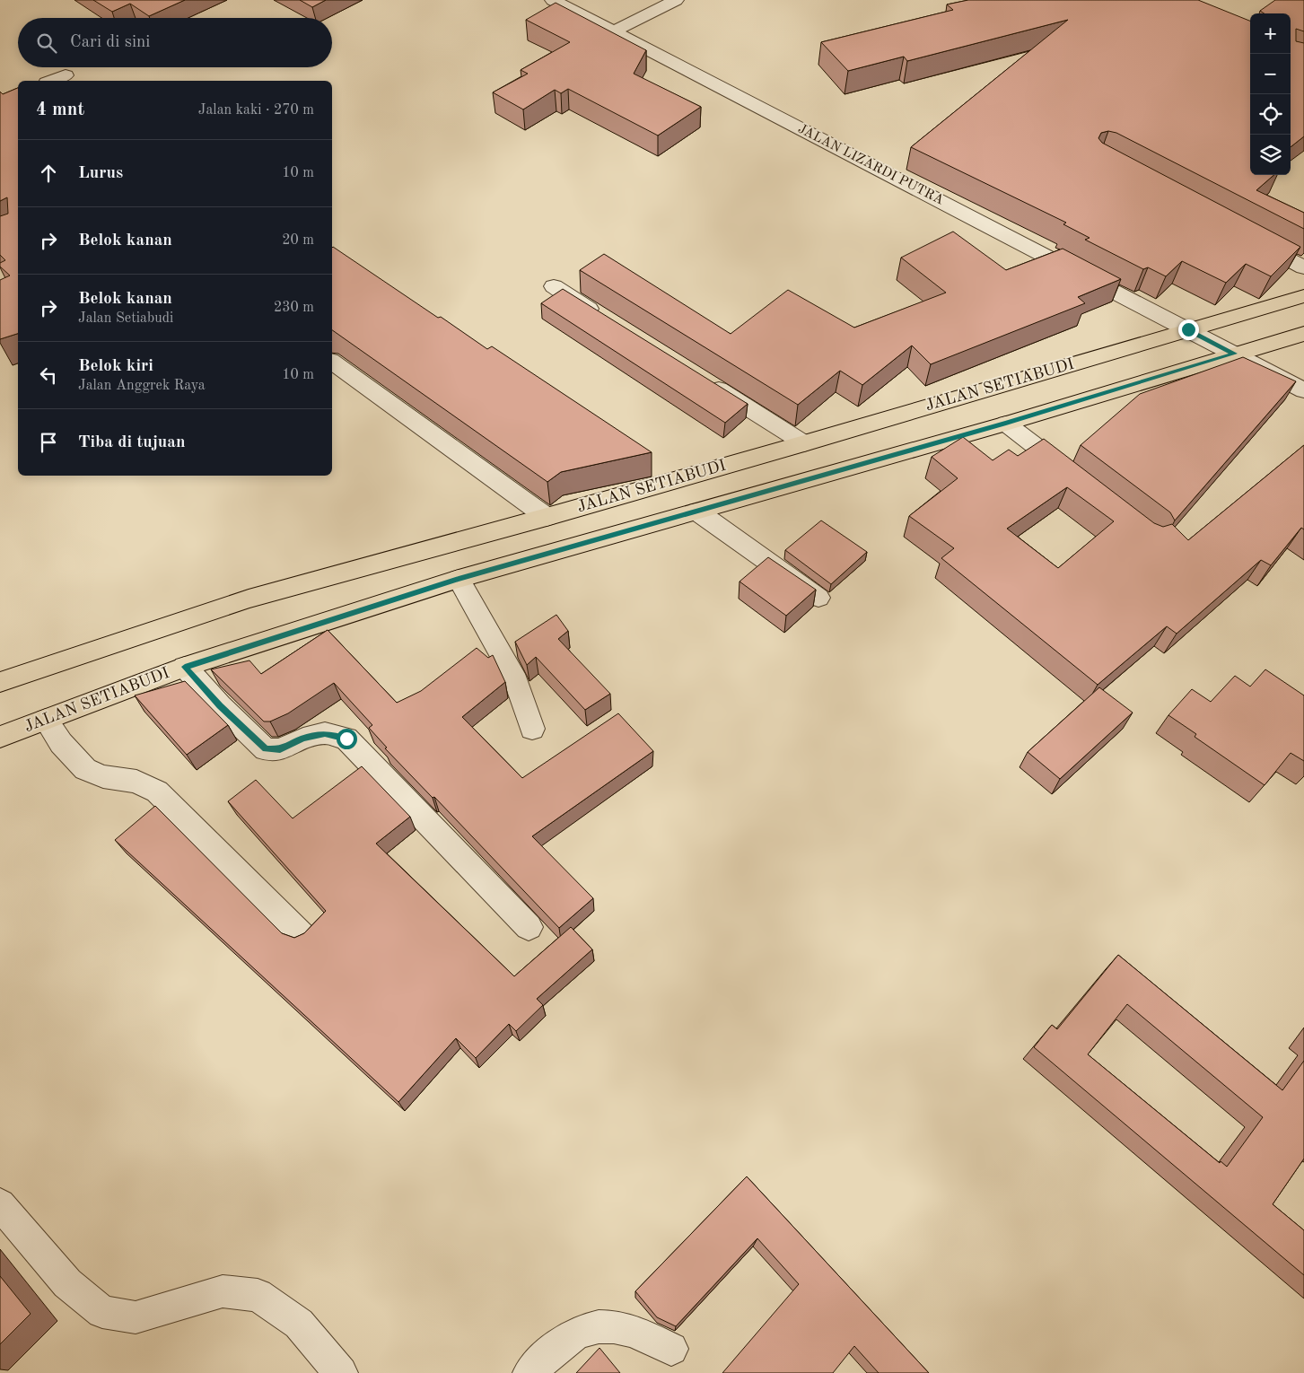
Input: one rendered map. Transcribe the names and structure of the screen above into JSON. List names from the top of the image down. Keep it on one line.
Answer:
{"streets":{"main road":["JALAN SETIABUDI"],"street":["JALAN LIZARDI PUTRA"]},"crossings":[["JALAN LIZARDI PUTRA","JALAN SETIABUDI"]],"page":{"map_buttons":["+","−"],"search":"Cari di sini","heading":["4 mnt","Jalan kaki · 270 m"],"list":[["Lurus","10 m"],["Belok kanan","20 m"],["Belok kanan","Jalan Setiabudi","230 m"],["Belok kiri","Jalan Anggrek Raya","10 m"],"Tiba di tujuan"]}}
